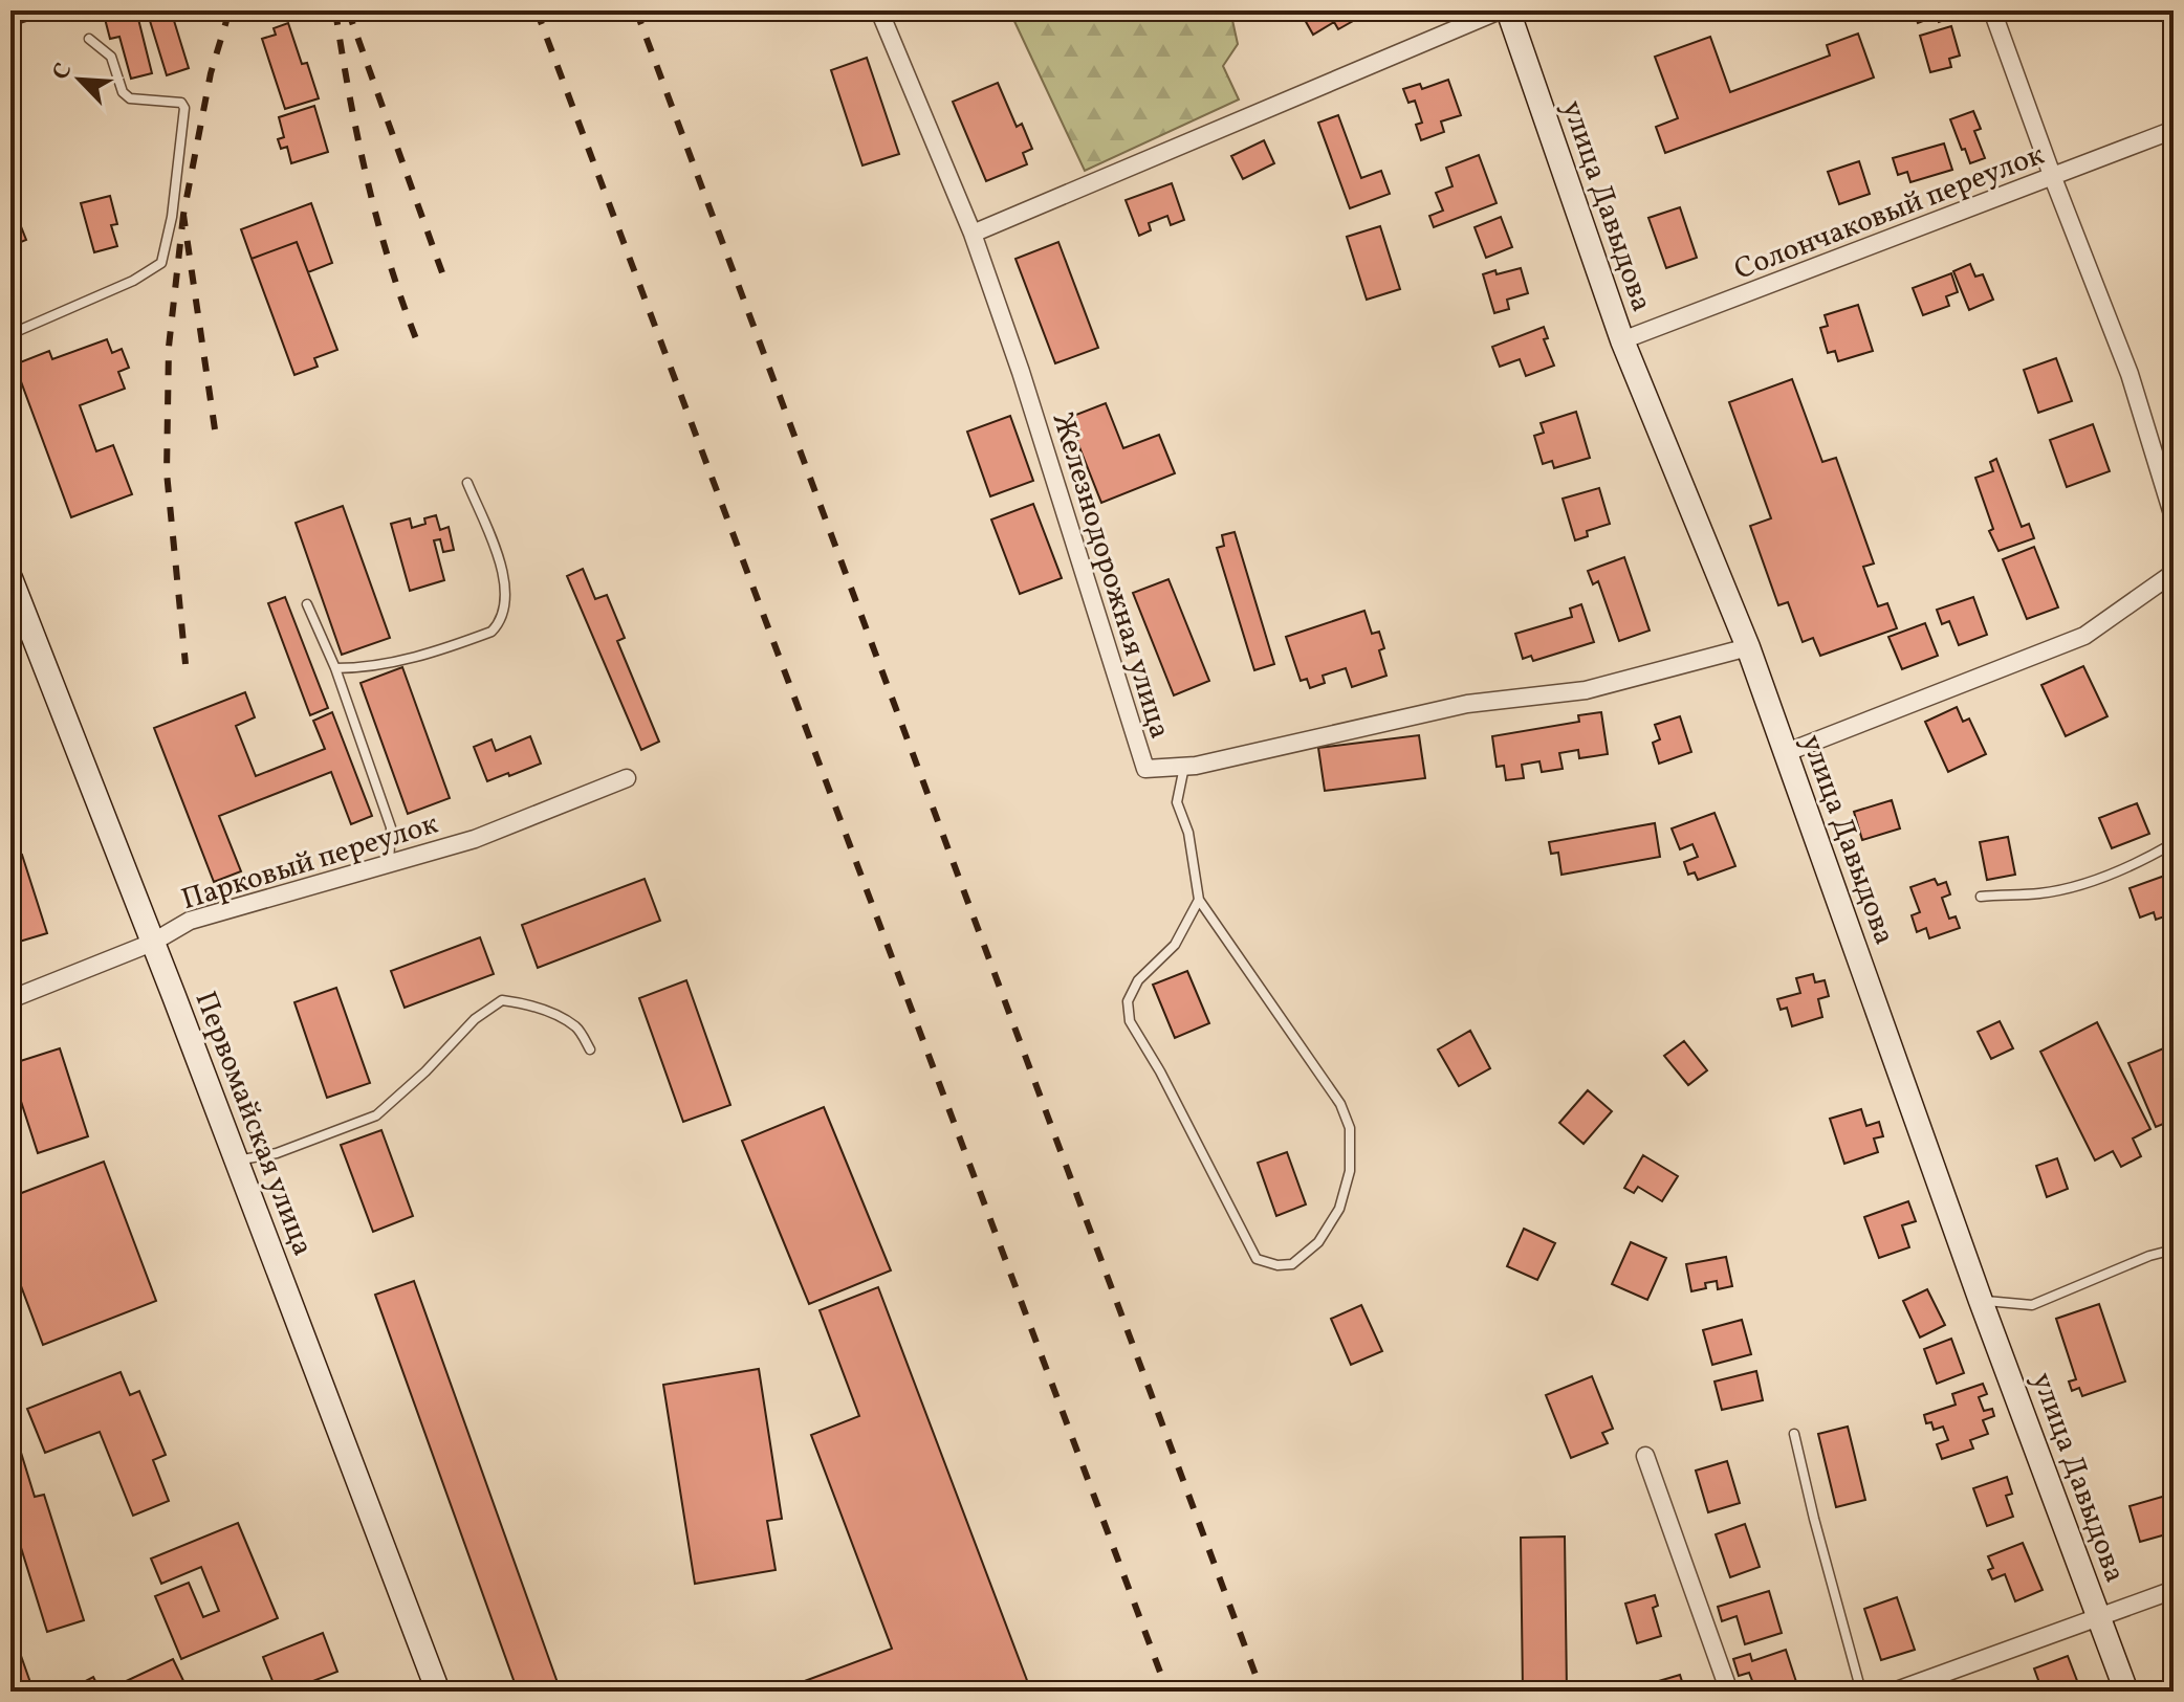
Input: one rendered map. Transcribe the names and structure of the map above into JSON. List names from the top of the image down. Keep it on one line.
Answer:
{"streets":{"main road":["улица Давыдова","Первомайская улица"],"street":["Солончаковый переулок","Железнодорожная улица","Парковый переулок"]},"crossings":[["улица Давыдова","Солончаковый переулок"],["улица Давыдова","Железнодорожная улица"],["Парковый переулок","Первомайская улица"]],"north":"top left"}
